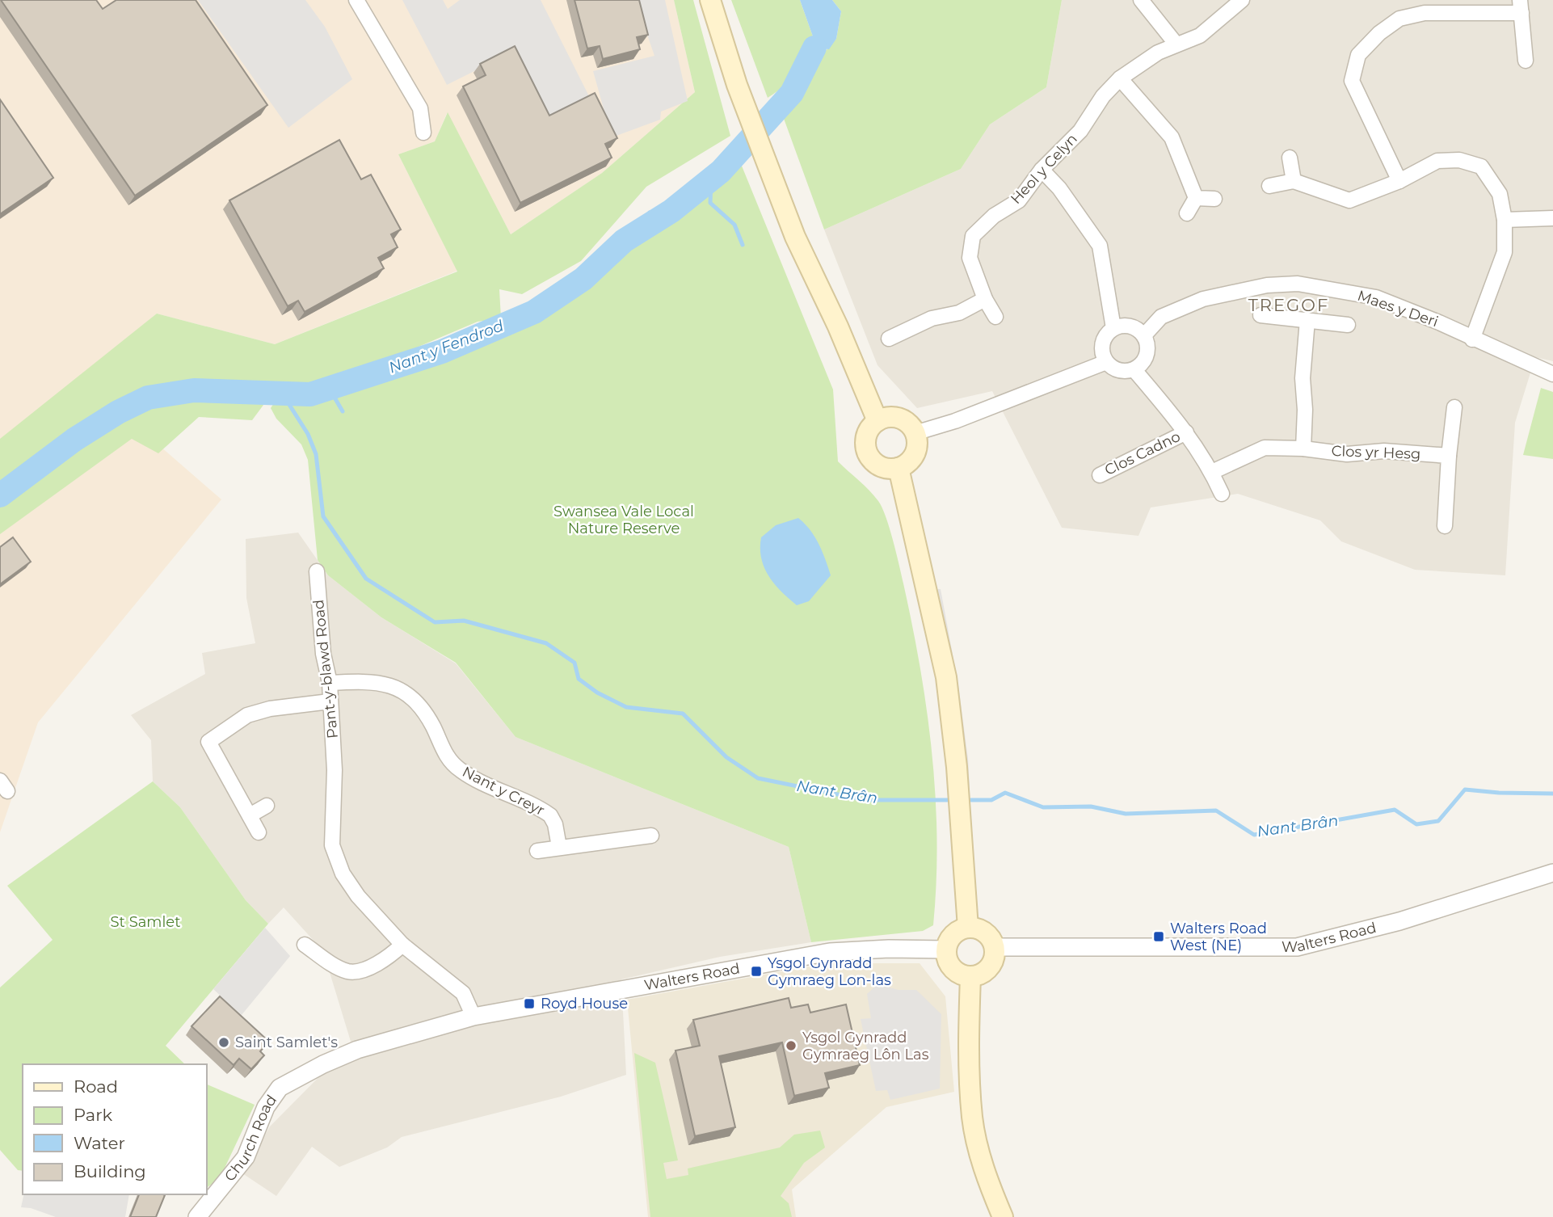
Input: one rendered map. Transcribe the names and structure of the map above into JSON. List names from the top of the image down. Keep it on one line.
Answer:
{"streets":{"street":["Heol y Celyn","Maes y Deri","Clos yr Hesg","Clos Cadno","Pant-y-blawd Road","Nant y Creyr","Walters Road","Church Road"]},"crossings":[["Pant-y-blawd Road","Nant y Creyr"],["Pant-y-blawd Road","Walters Road"],["Pant-y-blawd Road","Church Road"],["Walters Road","Church Road"]],"districts":["TREGOF"],"water":["Nant y Fendrod","Nant Brân"],"parks":["Swansea Vale Local Nature Reserve","St Samlet"],"places":{"transit":["Walters Road West (NE)","Ysgol Gynradd Gymraeg Lon-las","Royd House"],"other":["Saint Samlet's","Ysgol Gynradd Gymraeg Lôn Las"]},"legend":["Road","Park","Water","Building"]}
